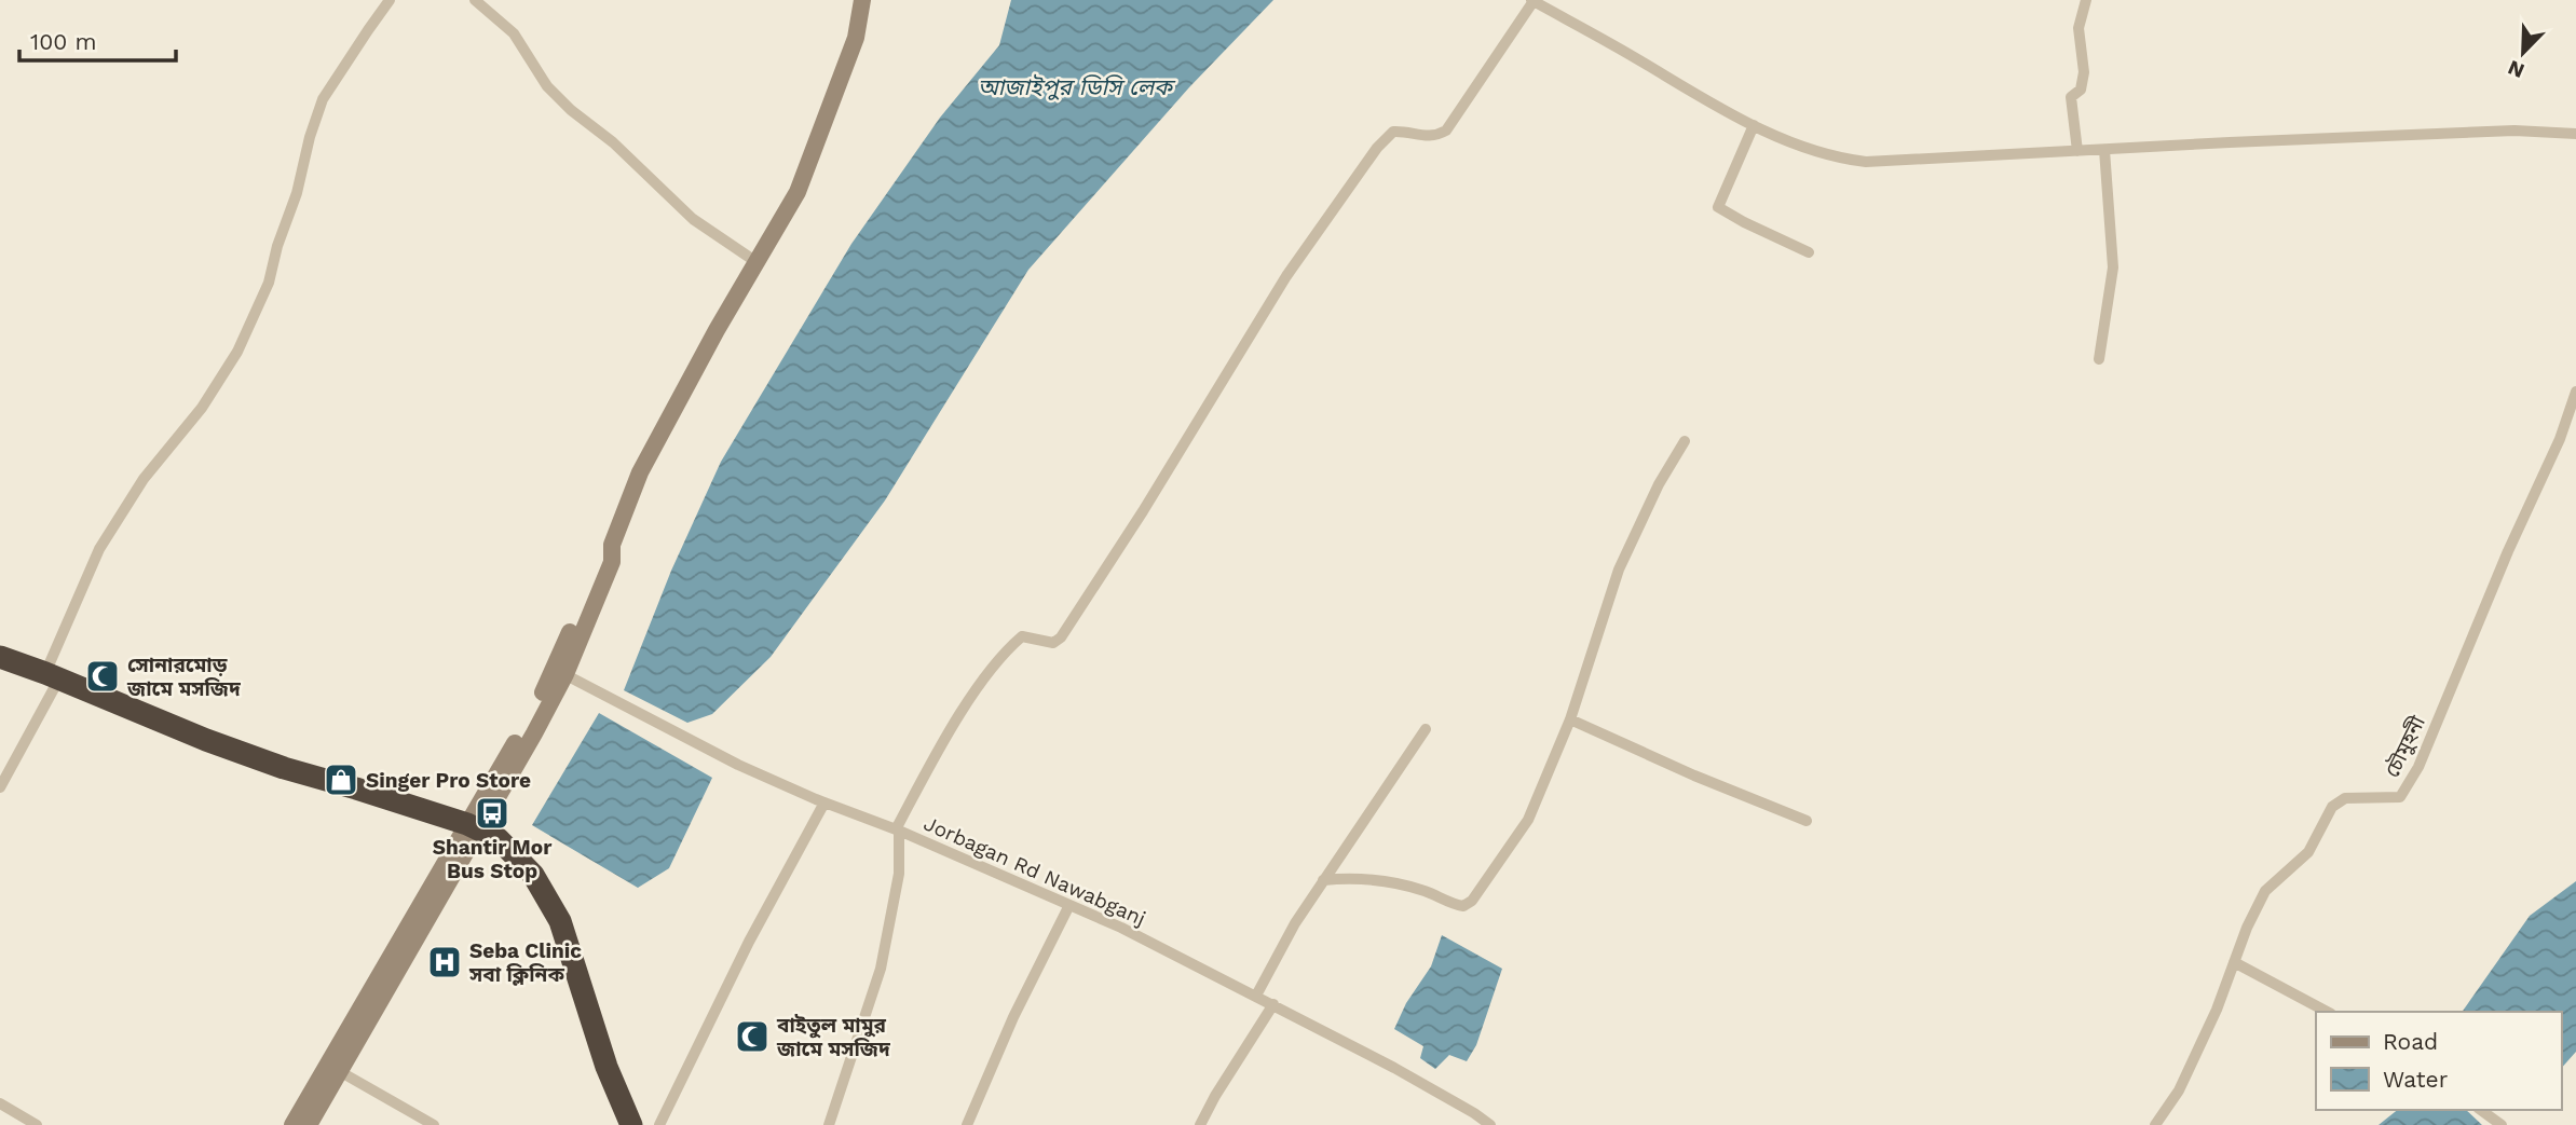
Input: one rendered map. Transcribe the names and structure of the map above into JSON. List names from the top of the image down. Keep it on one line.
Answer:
{"streets":{"street":["চৌমুহনী","Jorbagan Rd Nawabganj"]},"water":["আজাইপুর ডিসি লেক"],"places":{"mosque":["সোনারমোড় জামে মসজিদ","বাইতুল মামুর জামে মসজিদ"],"shop":["Singer Pro Store"],"bus stop":["Shantir Mor Bus Stop"],"hospital":["Seba Clinic সবা ক্লিনিক"]},"legend":["Road","Water"],"scale_bar":"100 m","north":"bottom left"}
